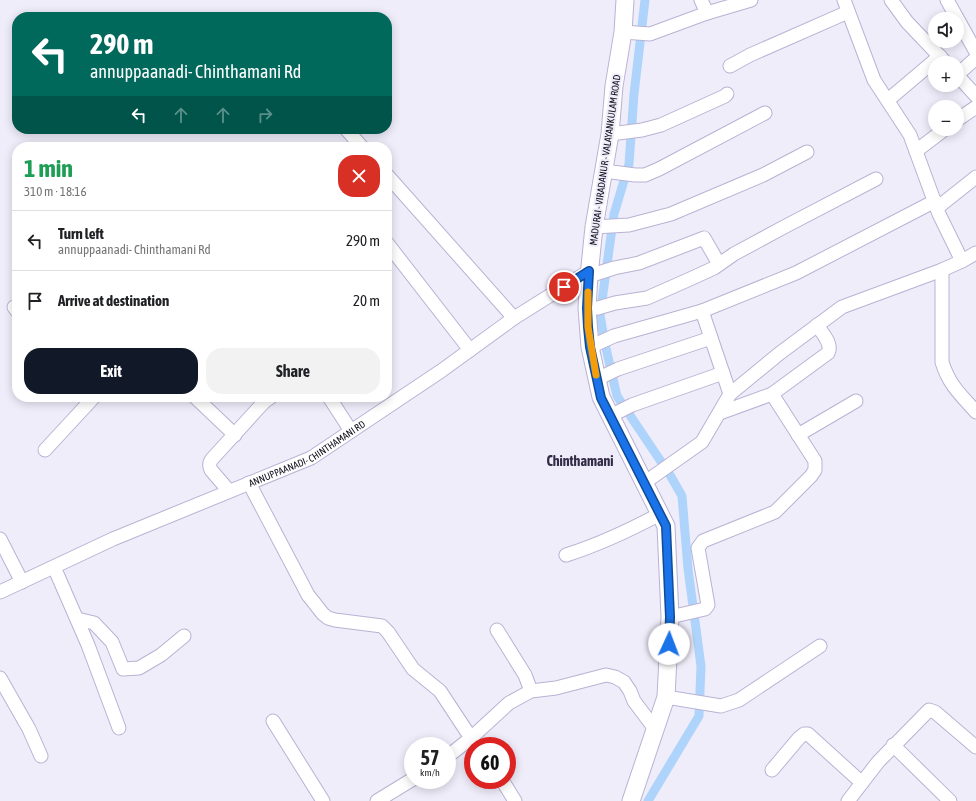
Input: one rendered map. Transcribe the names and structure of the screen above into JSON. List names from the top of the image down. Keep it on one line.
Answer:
{"streets":{"main road":["MADURAI - VIRADANUR - VALAYANKULAM ROAD"],"street":["ANNUPPAANADI- CHINTHAMANI RD"]},"crossings":[["MADURAI - VIRADANUR - VALAYANKULAM ROAD","ANNUPPAANADI- CHINTHAMANI RD"]],"districts":["Chinthamani"],"page":{"map_buttons":["+","−"],"turn":["290 m","annuppaanadi- Chinthamani Rd"],"heading":["1 min","310 m · 18:16"],"list":[{"name":"Turn left","note":"annuppaanadi- Chinthamani Rd","value":"290 m"},{"name":"Arrive at destination","value":"20 m"}],"buttons":["Exit","Share"],"speed":"57 km/h","limit":"60"}}
